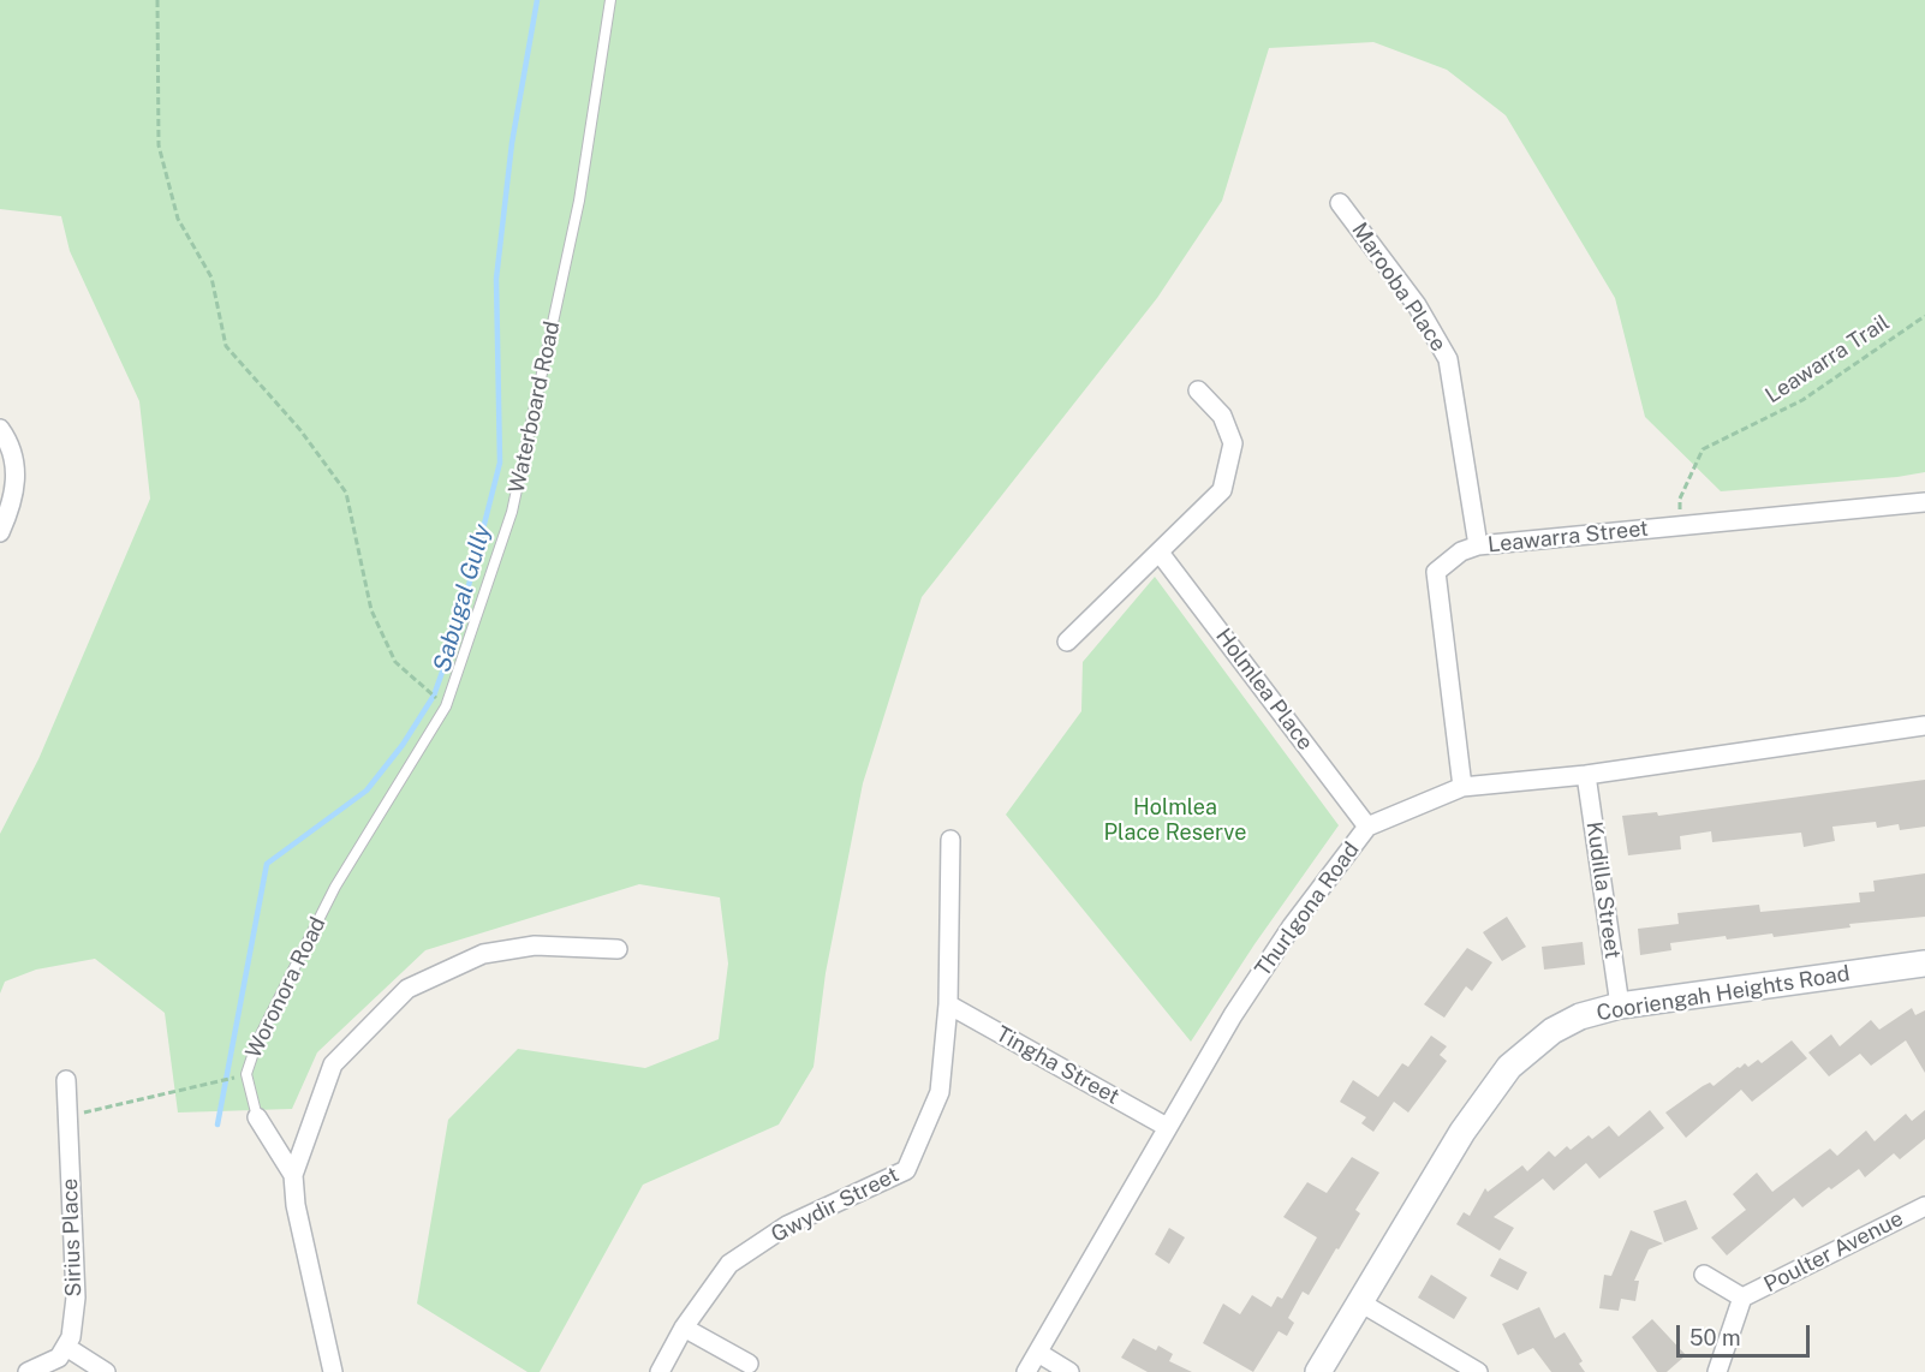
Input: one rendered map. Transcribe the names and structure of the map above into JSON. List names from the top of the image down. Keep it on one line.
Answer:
{"streets":{"street":["Marooba Place","Leawarra Street","Holmlea Place","Kudilla Street","Thurlgona Road","Woronora Road","Cooriengah Heights Road","Tingha Street","Gwydir Street","Sirius Place","Poulter Avenue"],"lane":["Waterboard Road"],"path":["Leawarra Trail"]},"crossings":[["Marooba Place","Leawarra Street"],["Leawarra Trail","Leawarra Street"],["Waterboard Road","Woronora Road"],["Leawarra Street","Thurlgona Road"],["Holmlea Place","Thurlgona Road"],["Kudilla Street","Thurlgona Road"],["Kudilla Street","Cooriengah Heights Road"],["Thurlgona Road","Tingha Street"],["Tingha Street","Gwydir Street"]],"water":["Sabugal Gully"],"parks":["Holmlea Place Reserve"],"scale_bar":"50 m"}
